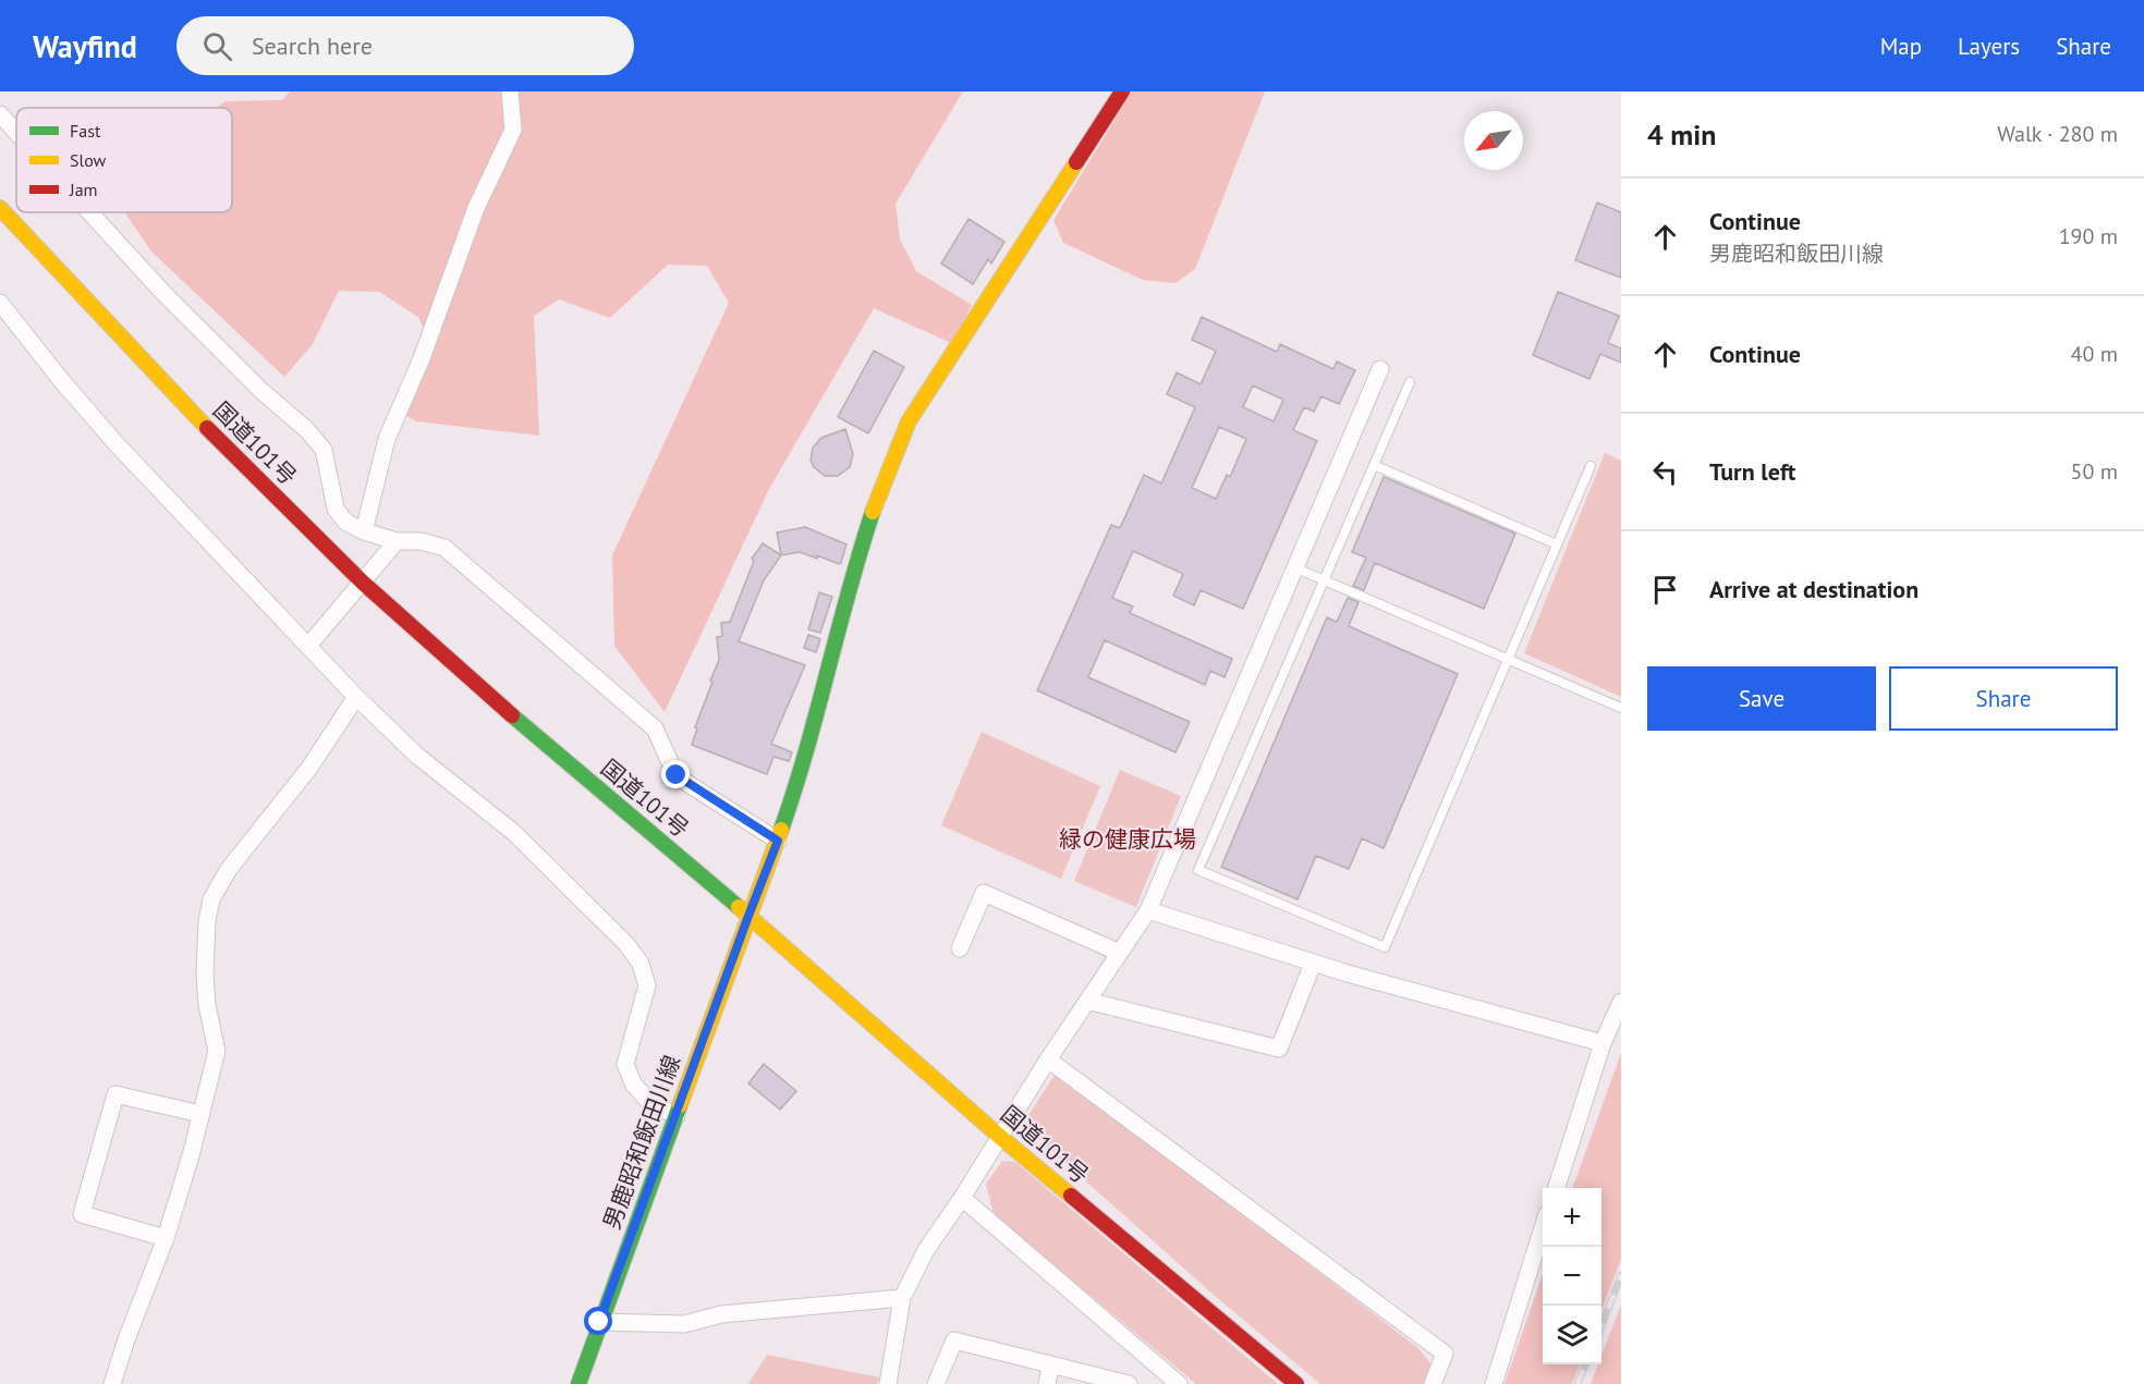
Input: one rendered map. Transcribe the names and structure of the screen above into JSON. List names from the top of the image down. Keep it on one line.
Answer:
{"streets":{"main road":["国道101号","男鹿昭和飯田川線"]},"crossings":[["国道101号","男鹿昭和飯田川線"]],"parks":["緑の健康広場"],"legend":["Fast","Slow","Jam"],"north":"bottom left","page":{"header":"Wayfind","search":"Search here","nav":["Map","Layers","Share"],"heading":["4 min","Walk · 280 m"],"list":[["Continue","男鹿昭和飯田川線","190 m"],["Continue","40 m"],["Turn left","50 m"],"Arrive at destination"],"buttons":["Save","Share"],"map_buttons":["+","−"]}}
